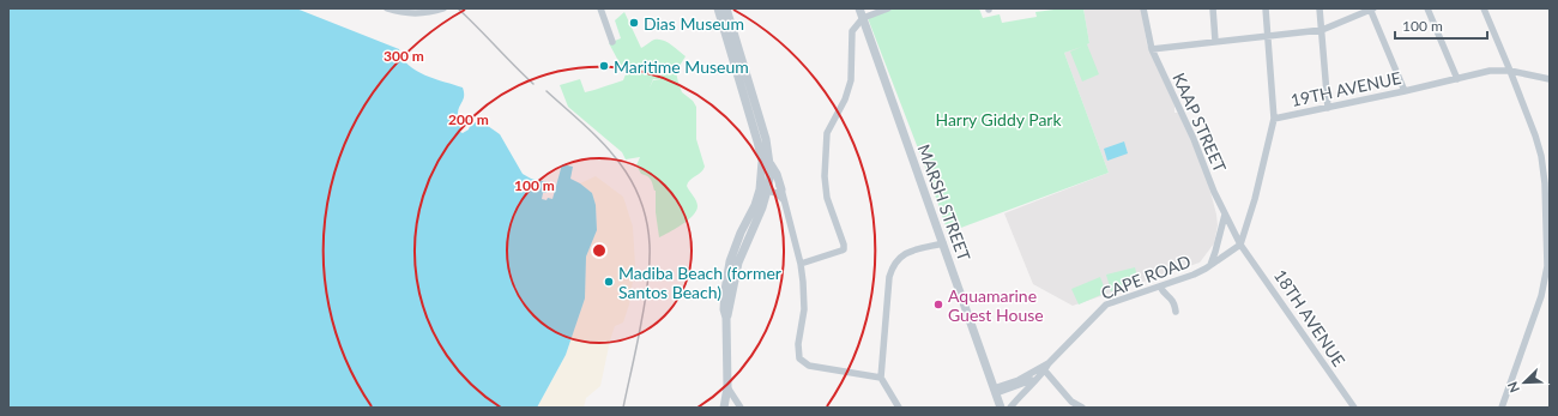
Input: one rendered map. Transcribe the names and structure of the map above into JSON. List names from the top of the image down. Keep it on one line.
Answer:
{"streets":{"street":["19TH AVENUE","KAAP STREET","MARSH STREET","CAPE ROAD","18TH AVENUE"]},"crossings":[["19TH AVENUE","KAAP STREET"],["19TH AVENUE","CAPE ROAD"],["19TH AVENUE","18TH AVENUE"],["KAAP STREET","CAPE ROAD"],["KAAP STREET","18TH AVENUE"],["MARSH STREET","CAPE ROAD"],["CAPE ROAD","18TH AVENUE"]],"parks":["Harry Giddy Park"],"places":["Dias Museum","Maritime Museum","Madiba Beach (former Santos Beach)","Aquamarine Guest House"],"scale_bar":"100 m","north":"bottom left","rings":["300 m","200 m","100 m"]}
